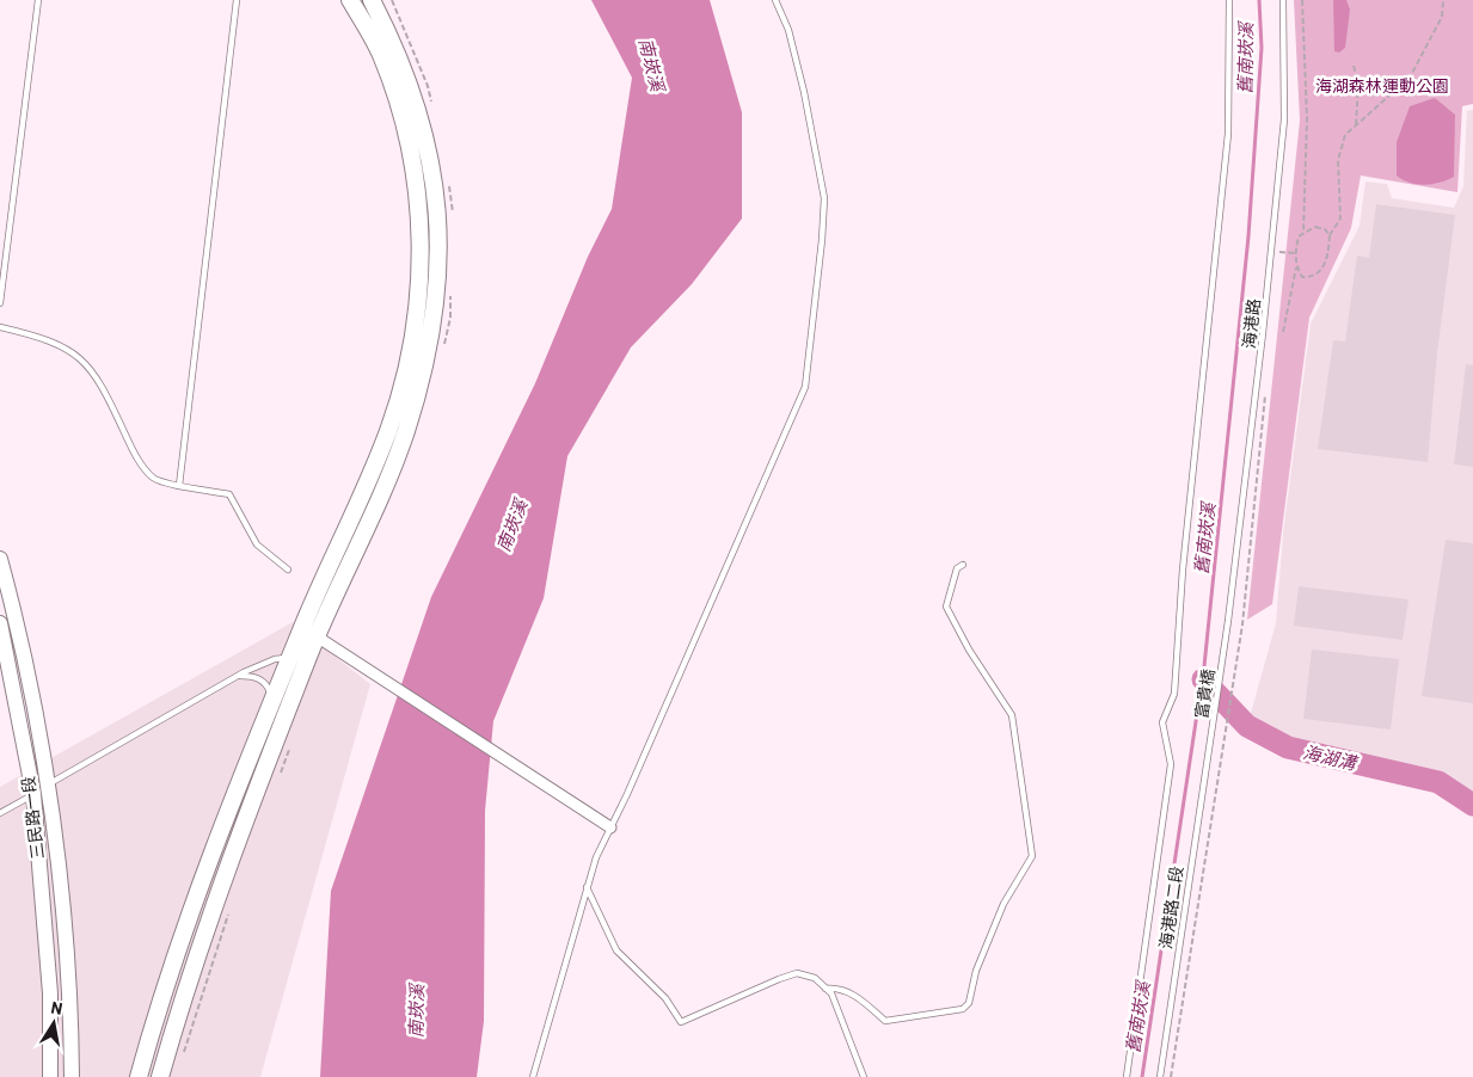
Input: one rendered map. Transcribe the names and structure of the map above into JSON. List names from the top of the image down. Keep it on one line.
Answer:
{"streets":{"street":["三民路一段"],"lane":["海港路","富貴橋","海港路二段"]},"crossings":[["海港路","富貴橋"],["富貴橋","海港路二段"]],"water":["舊南崁溪","南崁溪","海湖溝"],"parks":["海湖森林運動公園"],"north":"top"}
